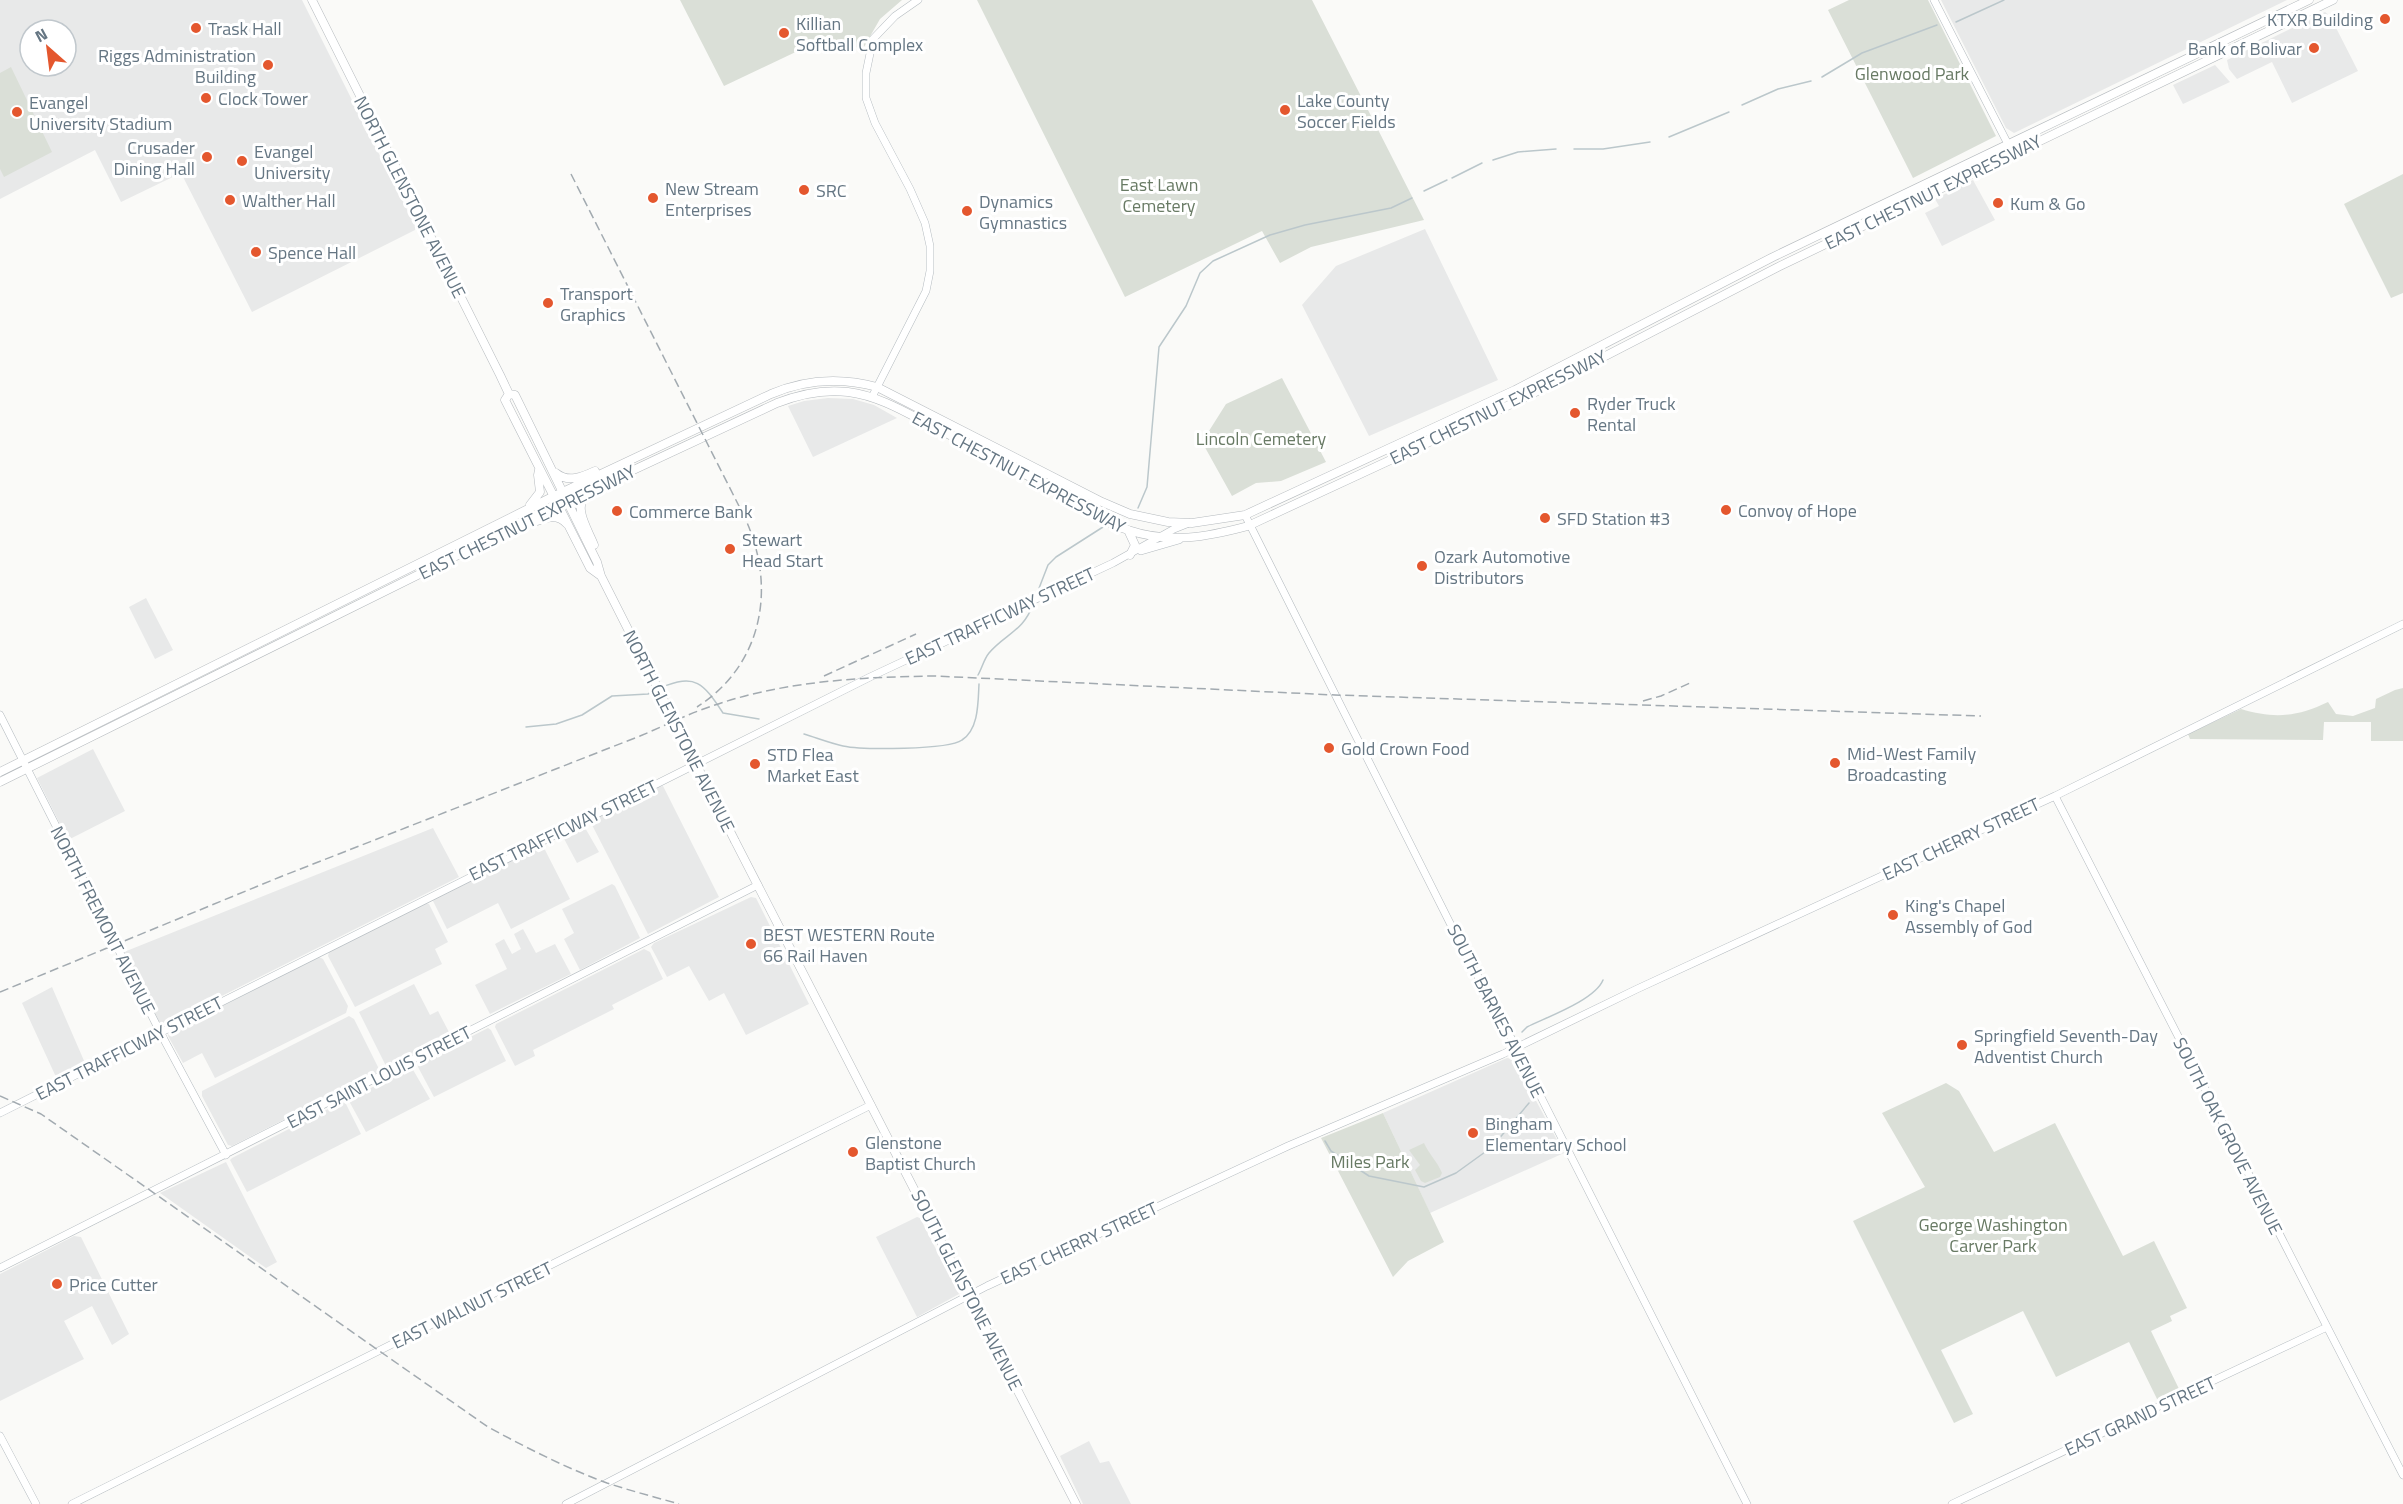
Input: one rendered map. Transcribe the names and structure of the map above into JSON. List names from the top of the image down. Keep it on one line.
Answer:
{"streets":{"main road":["EAST CHESTNUT EXPRESSWAY","NORTH GLENSTONE AVENUE","SOUTH GLENSTONE AVENUE"],"street":["EAST TRAFFICWAY STREET","EAST CHERRY STREET","NORTH FREMONT AVENUE","SOUTH BARNES AVENUE","EAST SAINT LOUIS STREET","SOUTH OAK GROVE AVENUE","EAST WALNUT STREET","EAST GRAND STREET"]},"crossings":[["EAST CHESTNUT EXPRESSWAY","NORTH GLENSTONE AVENUE"],["EAST CHESTNUT EXPRESSWAY","EAST TRAFFICWAY STREET"],["EAST CHESTNUT EXPRESSWAY","NORTH FREMONT AVENUE"],["EAST CHESTNUT EXPRESSWAY","SOUTH BARNES AVENUE"],["NORTH GLENSTONE AVENUE","EAST SAINT LOUIS STREET"],["NORTH GLENSTONE AVENUE","SOUTH GLENSTONE AVENUE"],["EAST TRAFFICWAY STREET","NORTH FREMONT AVENUE"],["EAST CHERRY STREET","SOUTH BARNES AVENUE"],["EAST CHERRY STREET","SOUTH OAK GROVE AVENUE"],["EAST CHERRY STREET","SOUTH GLENSTONE AVENUE"],["NORTH FREMONT AVENUE","EAST SAINT LOUIS STREET"],["EAST SAINT LOUIS STREET","SOUTH GLENSTONE AVENUE"],["SOUTH OAK GROVE AVENUE","EAST GRAND STREET"],["SOUTH GLENSTONE AVENUE","EAST WALNUT STREET"]],"parks":["Glenwood Park","East Lawn Cemetery","Lincoln Cemetery","Miles Park","George Washington Carver Park"],"places":["KTXR Building","Trask Hall","Killian Softball Complex","Bank of Bolivar","Riggs Administration Building","Clock Tower","Lake County Soccer Fields","Evangel University Stadium","Crusader Dining Hall","Evangel University","SRC","New Stream Enterprises","Walther Hall","Kum & Go","Dynamics Gymnastics","Spence Hall","Transport Graphics","Ryder Truck Rental","Convoy of Hope","Commerce Bank","SFD Station #3","Stewart Head Start","Ozark Automotive Distributors","Gold Crown Food","Mid-West Family Broadcasting","STD Flea Market East","King's Chapel Assembly of God","BEST WESTERN Route 66 Rail Haven","Springfield Seventh-Day Adventist Church","Bingham Elementary School","Glenstone Baptist Church","Price Cutter"],"north":"top left"}
